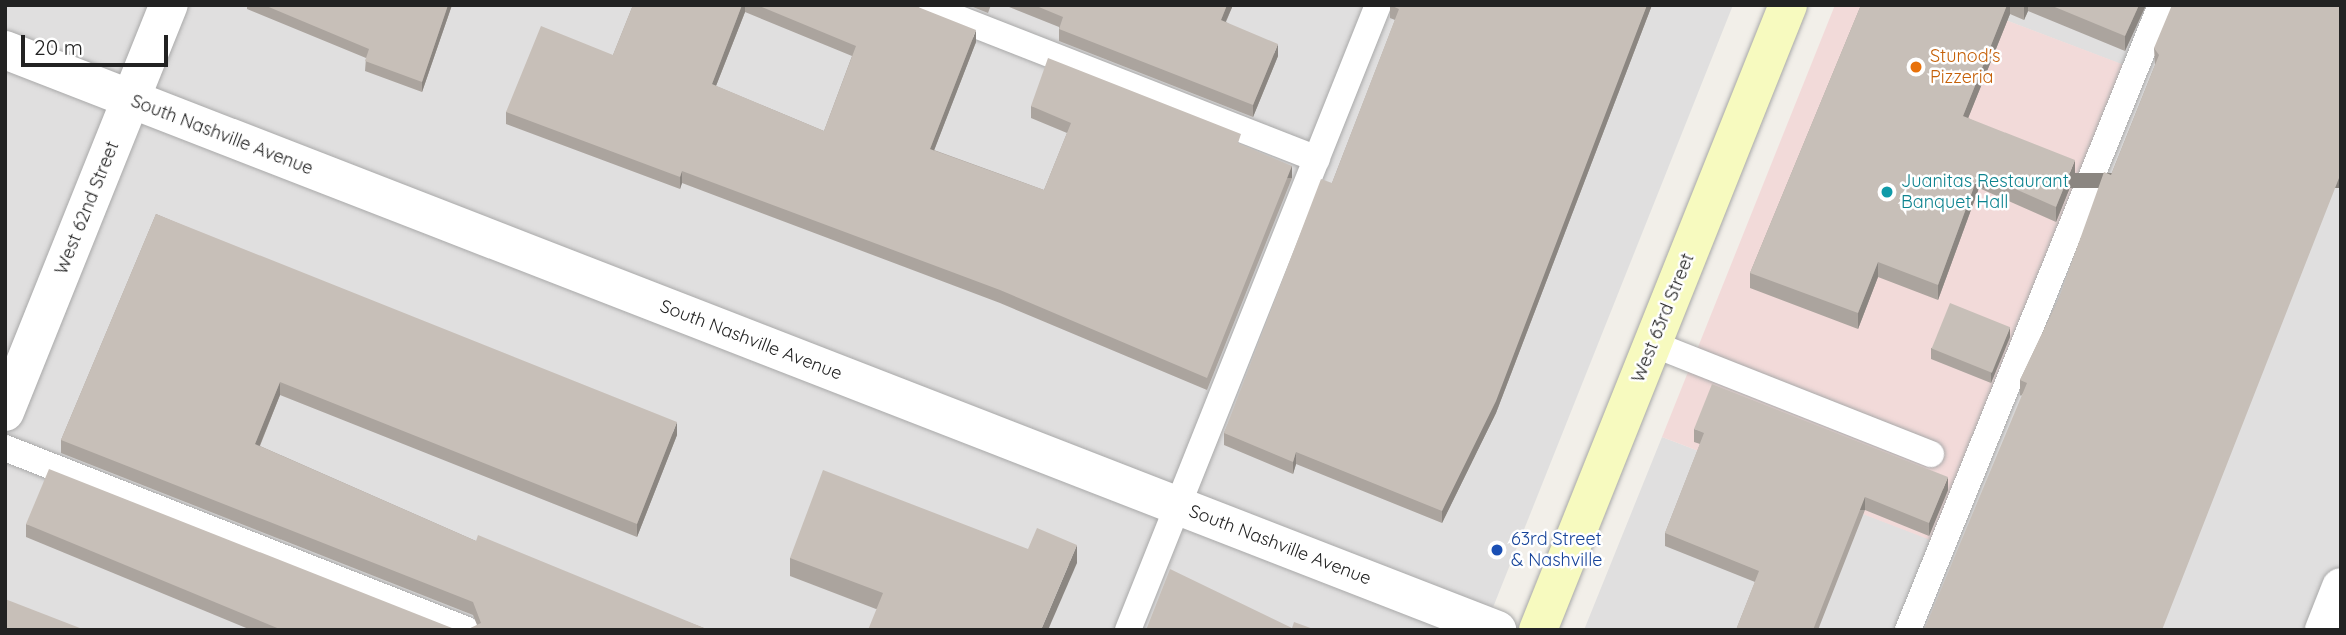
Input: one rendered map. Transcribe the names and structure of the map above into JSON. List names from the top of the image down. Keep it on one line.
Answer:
{"streets":{"main road":["West 63rd Street"],"street":["South Nashville Avenue","West 62nd Street"]},"crossings":[["South Nashville Avenue","West 62nd Street"]],"places":["Stunod's Pizzeria","Juanitas Restaurant Banquet Hall","63rd Street & Nashville"],"scale_bar":"20 m"}
